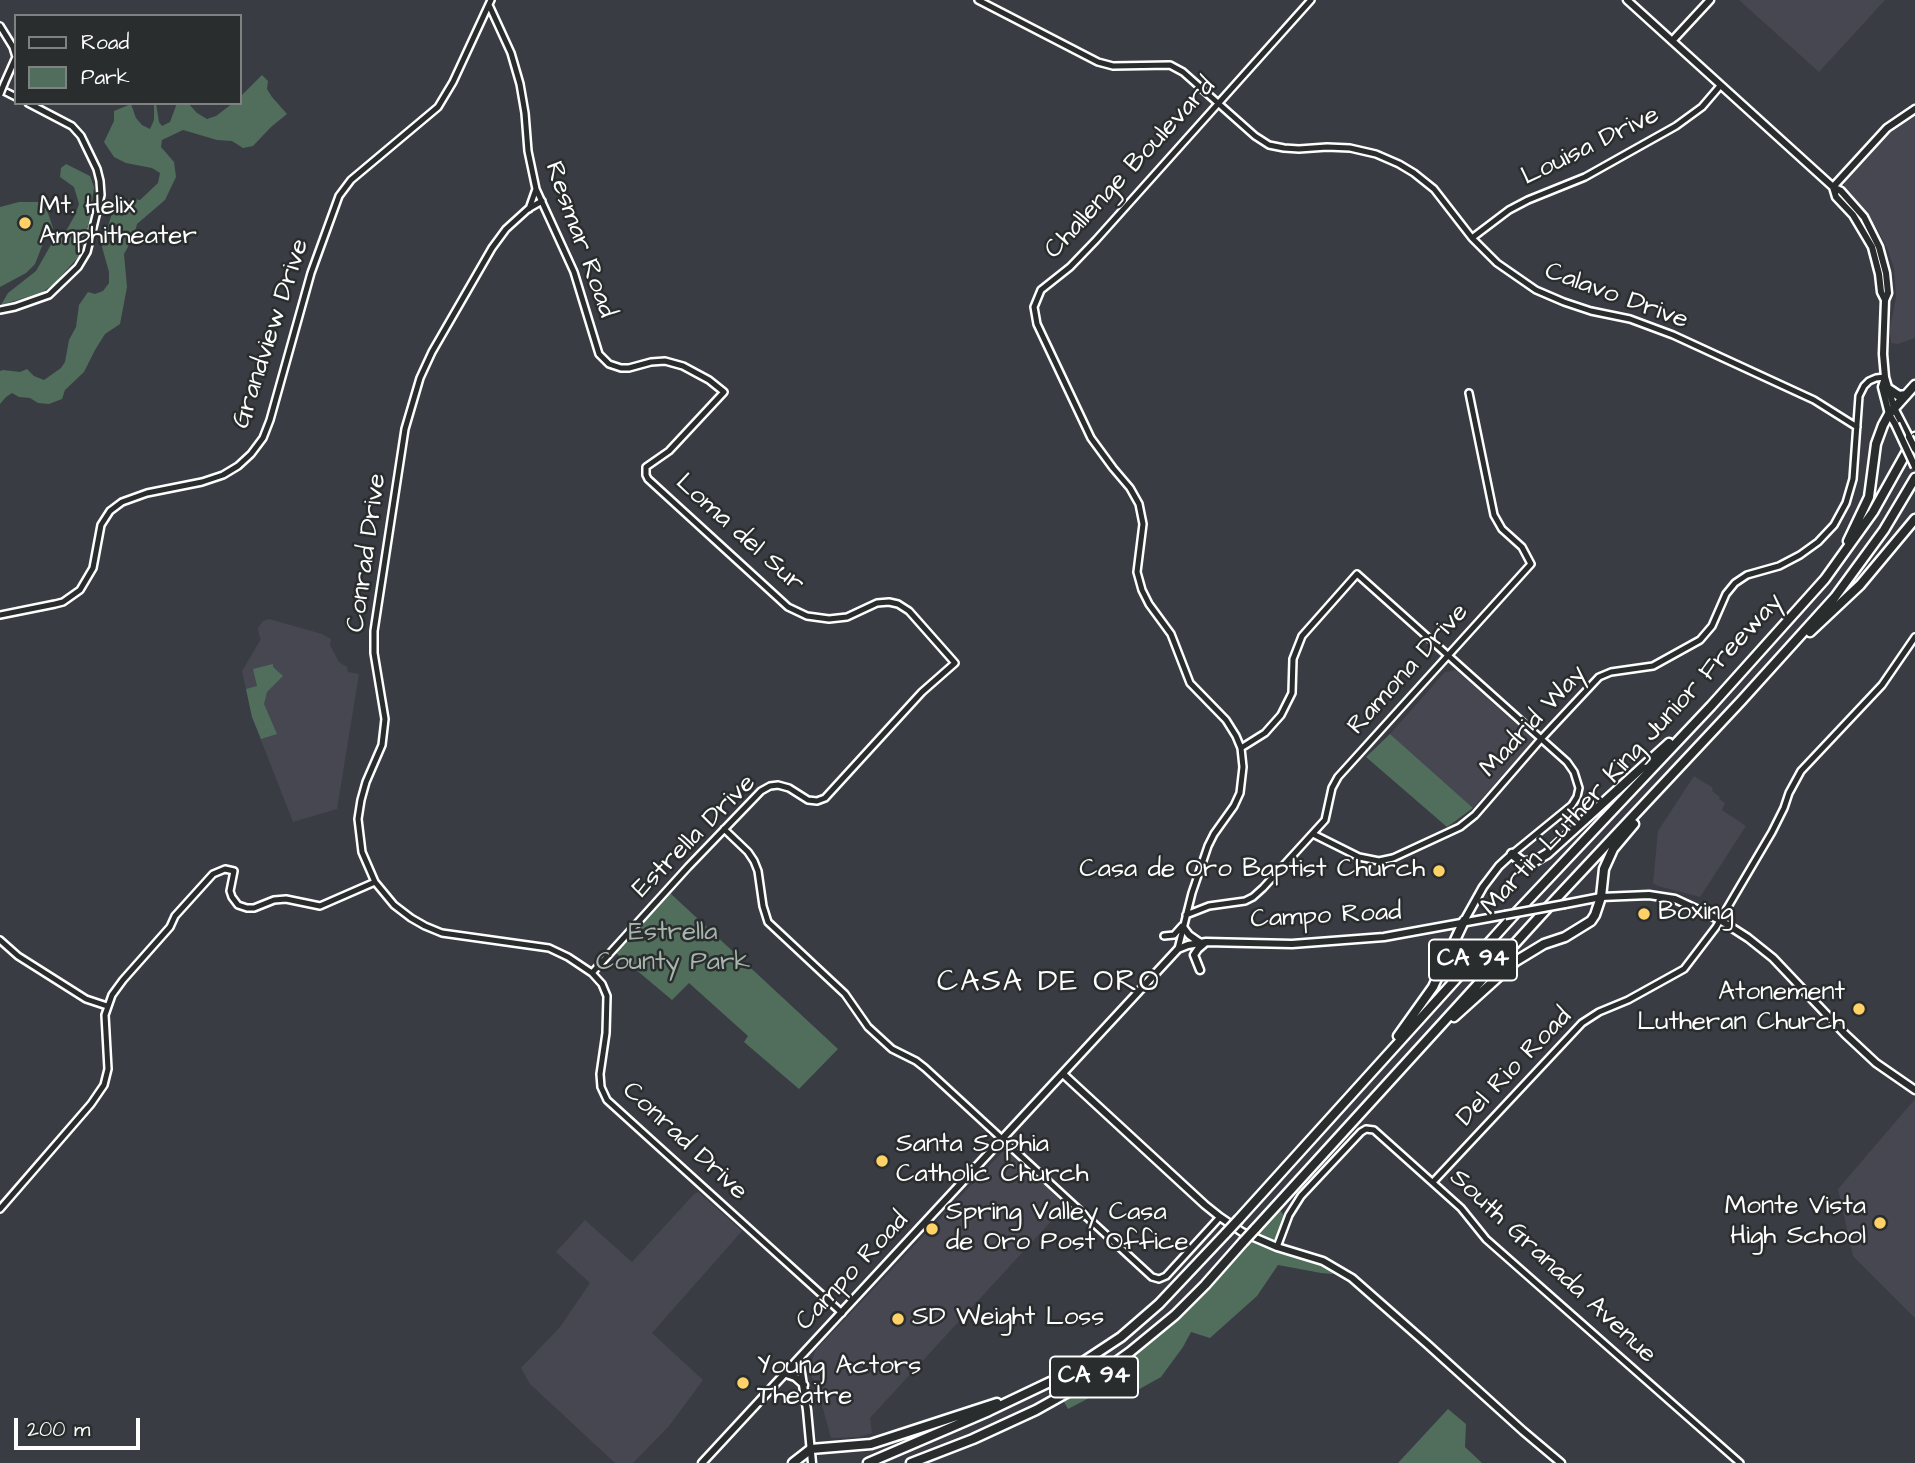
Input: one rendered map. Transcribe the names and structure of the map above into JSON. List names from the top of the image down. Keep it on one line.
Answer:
{"streets":{"highway":["Martin Luther King Junior Freeway","CA 94"],"main road":["Campo Road"],"street":["Louisa Drive","Challenge Boulevard","Resmar Road","Calavo Drive","Grandview Drive","Loma del Sur","Conrad Drive","Ramona Drive","Madrid Way","Estrella Drive","Del Rio Road","South Granada Avenue"]},"crossings":[["Louisa Drive","Calavo Drive"],["Challenge Boulevard","Calavo Drive"],["Resmar Road","Grandview Drive"],["Resmar Road","Loma del Sur"],["Resmar Road","Conrad Drive"],["Calavo Drive","Madrid Way"],["Loma del Sur","Estrella Drive"],["Conrad Drive","Estrella Drive"],["Conrad Drive","Campo Road"],["Ramona Drive","Madrid Way"],["Campo Road","Del Rio Road"],["Del Rio Road","South Granada Avenue"]],"districts":["CASA DE ORO"],"parks":["Estrella County Park"],"places":["Mt. Helix Amphitheater","Casa de Oro Baptist Church","Boxing","Atonement Lutheran Church","Santa Sophia Catholic Church","Monte Vista High School","Spring Valley Casa de Oro Post Office","SD Weight Loss","Young Actors Theatre"],"legend":["Road","Park"],"scale_bar":"200 m"}
